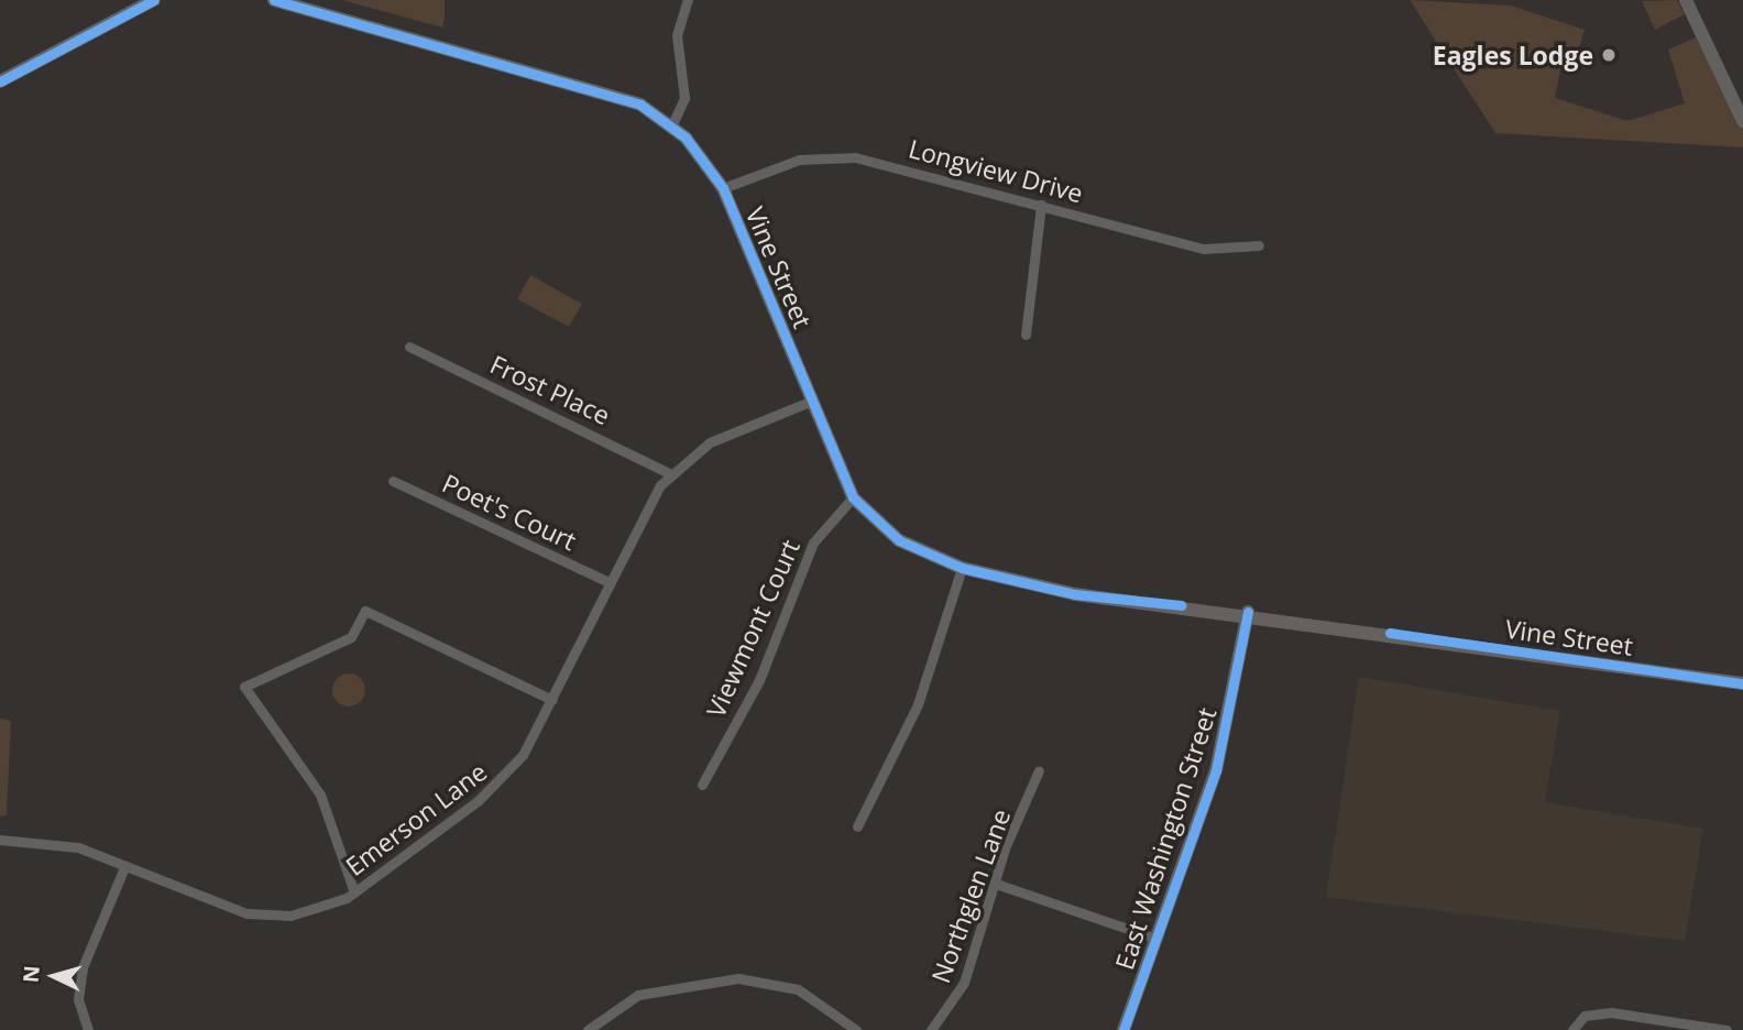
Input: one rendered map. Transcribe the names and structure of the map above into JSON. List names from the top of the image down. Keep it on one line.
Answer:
{"streets":{"main road":["Vine Street"],"street":["Longview Drive","Frost Place","Poet's Court","Viewmont Court","Emerson Lane","East Washington Street","Northglen Lane"]},"crossings":[["Longview Drive","Vine Street"],["Vine Street","Viewmont Court"],["Vine Street","Emerson Lane"],["Vine Street","East Washington Street"],["Frost Place","Emerson Lane"],["Poet's Court","Emerson Lane"]],"places":["Eagles Lodge"],"north":"left"}
